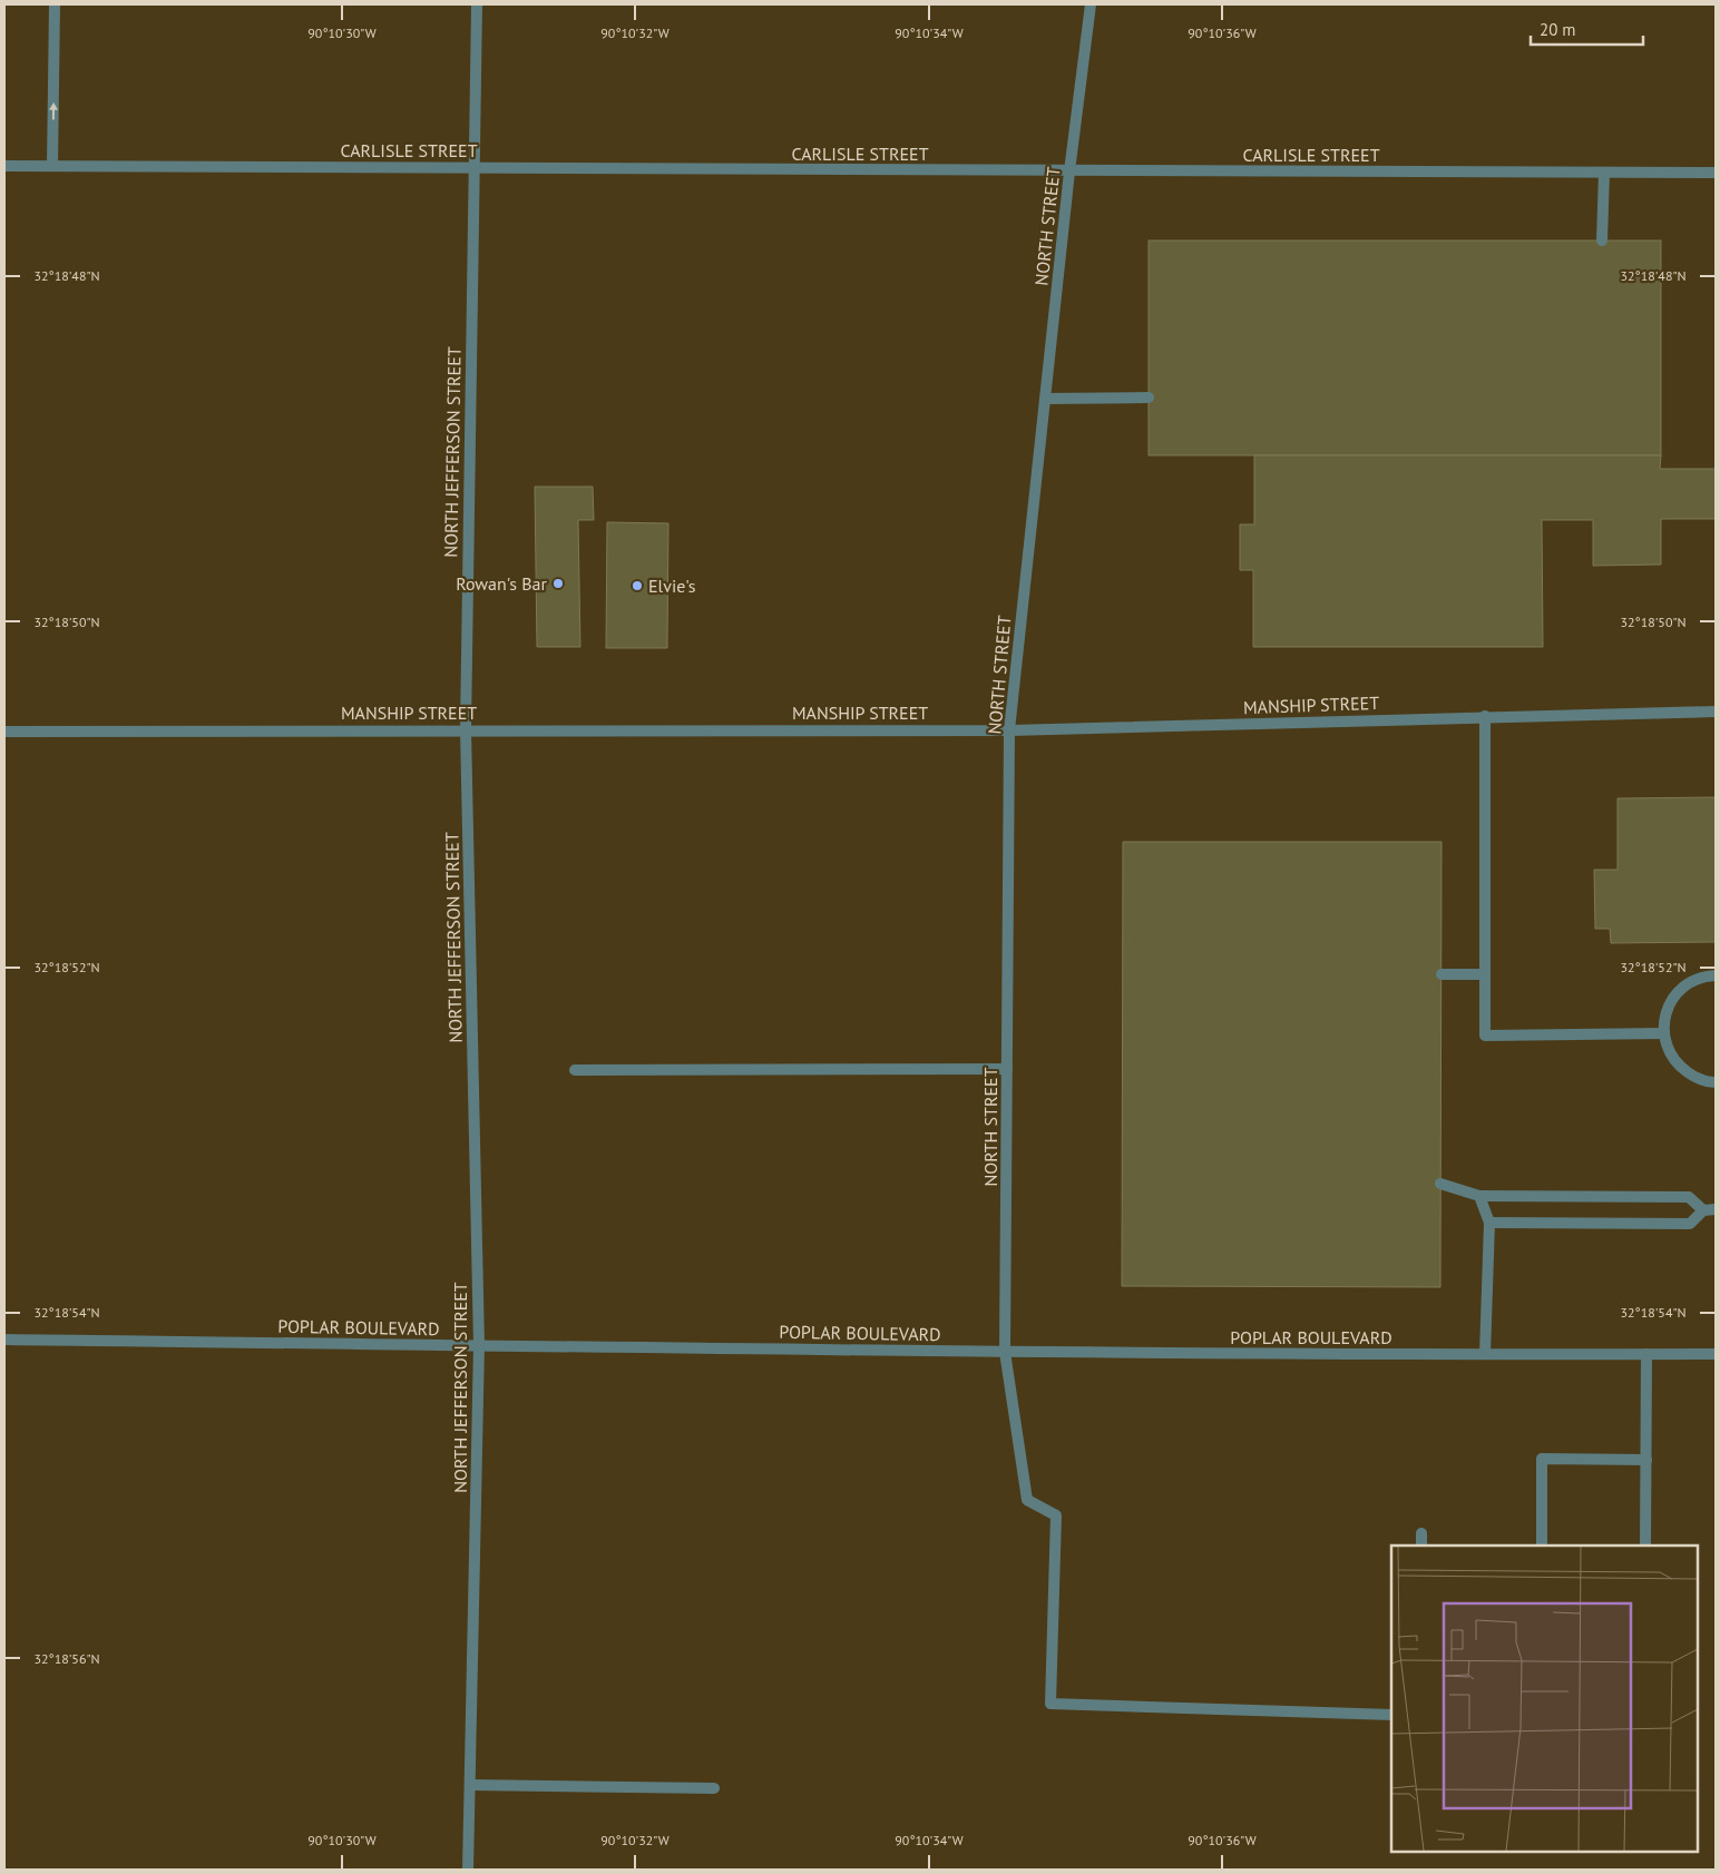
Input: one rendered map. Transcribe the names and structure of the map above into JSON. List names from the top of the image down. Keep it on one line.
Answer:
{"streets":{"street":["CARLISLE STREET","NORTH STREET","NORTH JEFFERSON STREET","MANSHIP STREET","POPLAR BOULEVARD"]},"crossings":[["CARLISLE STREET","NORTH STREET"],["CARLISLE STREET","NORTH JEFFERSON STREET"],["NORTH STREET","MANSHIP STREET"],["NORTH STREET","POPLAR BOULEVARD"],["NORTH JEFFERSON STREET","MANSHIP STREET"],["NORTH JEFFERSON STREET","POPLAR BOULEVARD"]],"places":["Rowan's Bar","Elvie's"],"scale_bar":"20 m","coordinates":["90°10'30\"W","90°10'32\"W","90°10'34\"W","90°10'36\"W","32°18'48\"N","32°18'50\"N","32°18'52\"N","32°18'54\"N","32°18'56\"N"]}
